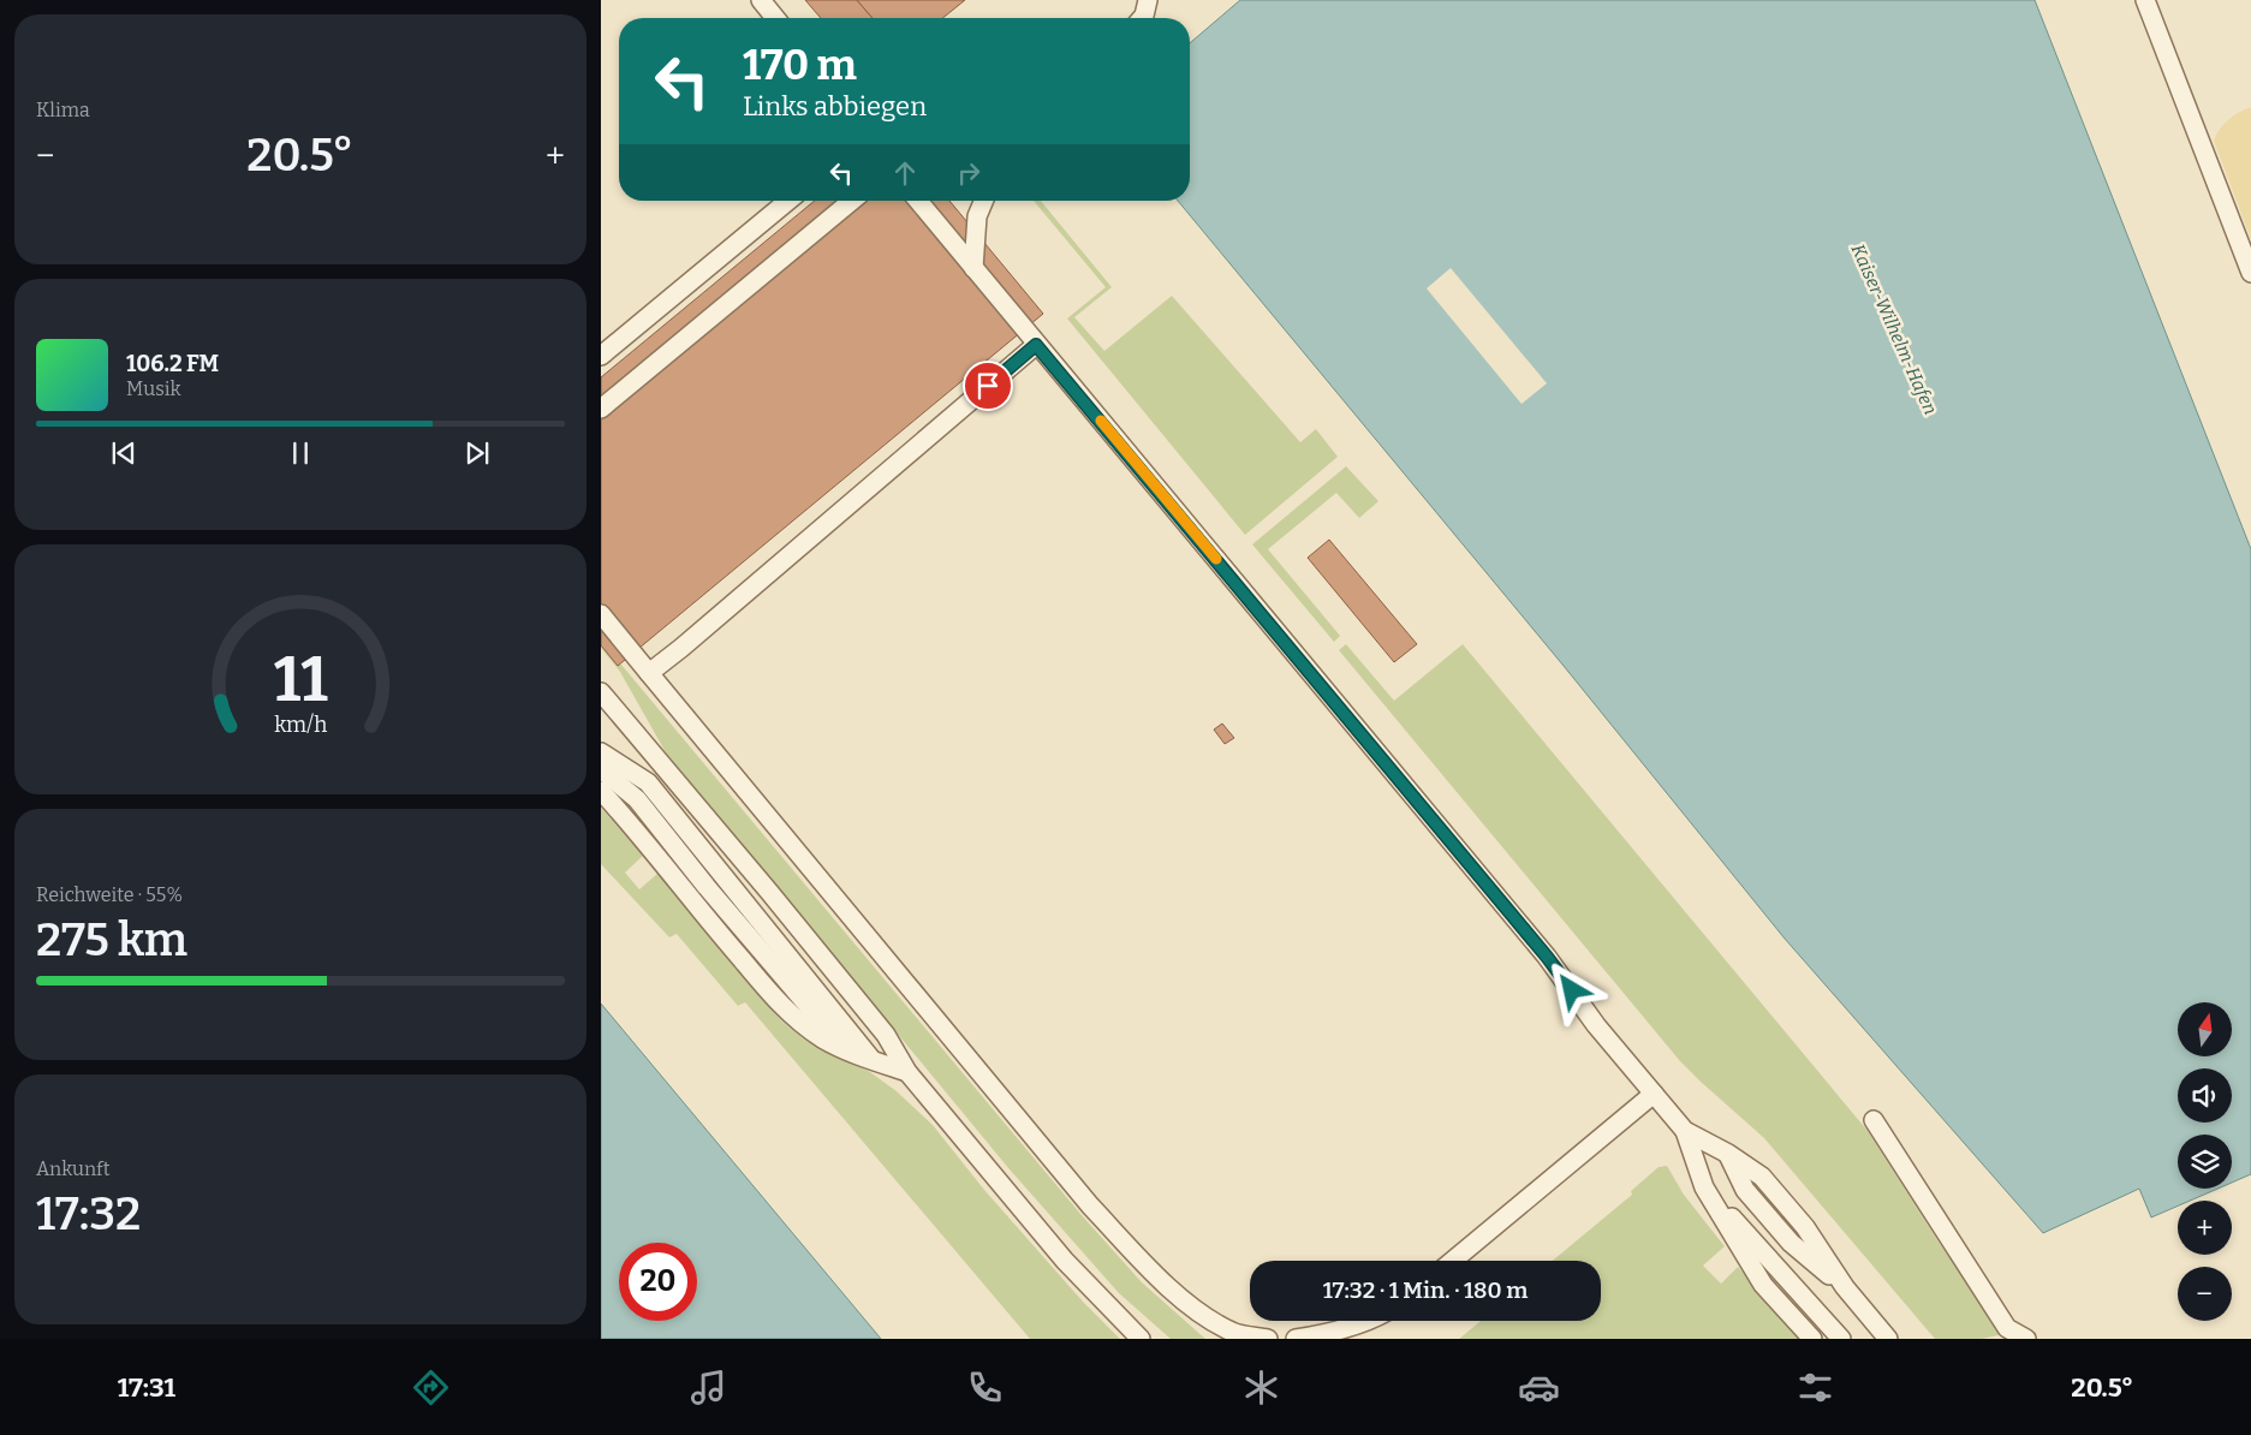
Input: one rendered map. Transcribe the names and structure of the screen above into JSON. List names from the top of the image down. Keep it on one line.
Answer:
{"water":["Kaiser-Wilhelm-Hafen"],"north":"top","page":{"tile":["Klima",["Reichweite · 55%","275 km"],["Ankunft","17:32"]],"turn":["170 m","Links abbiegen"],"heat":["−","20.5°","+"],"song":["106.2 FM","Musik"],"map_buttons":["+","−"],"limit":"20","trip":"17:32 · 1 Min. · 180 m","tabs":["17:31","20.5°"],"gauge":["11","km/h"]}}
